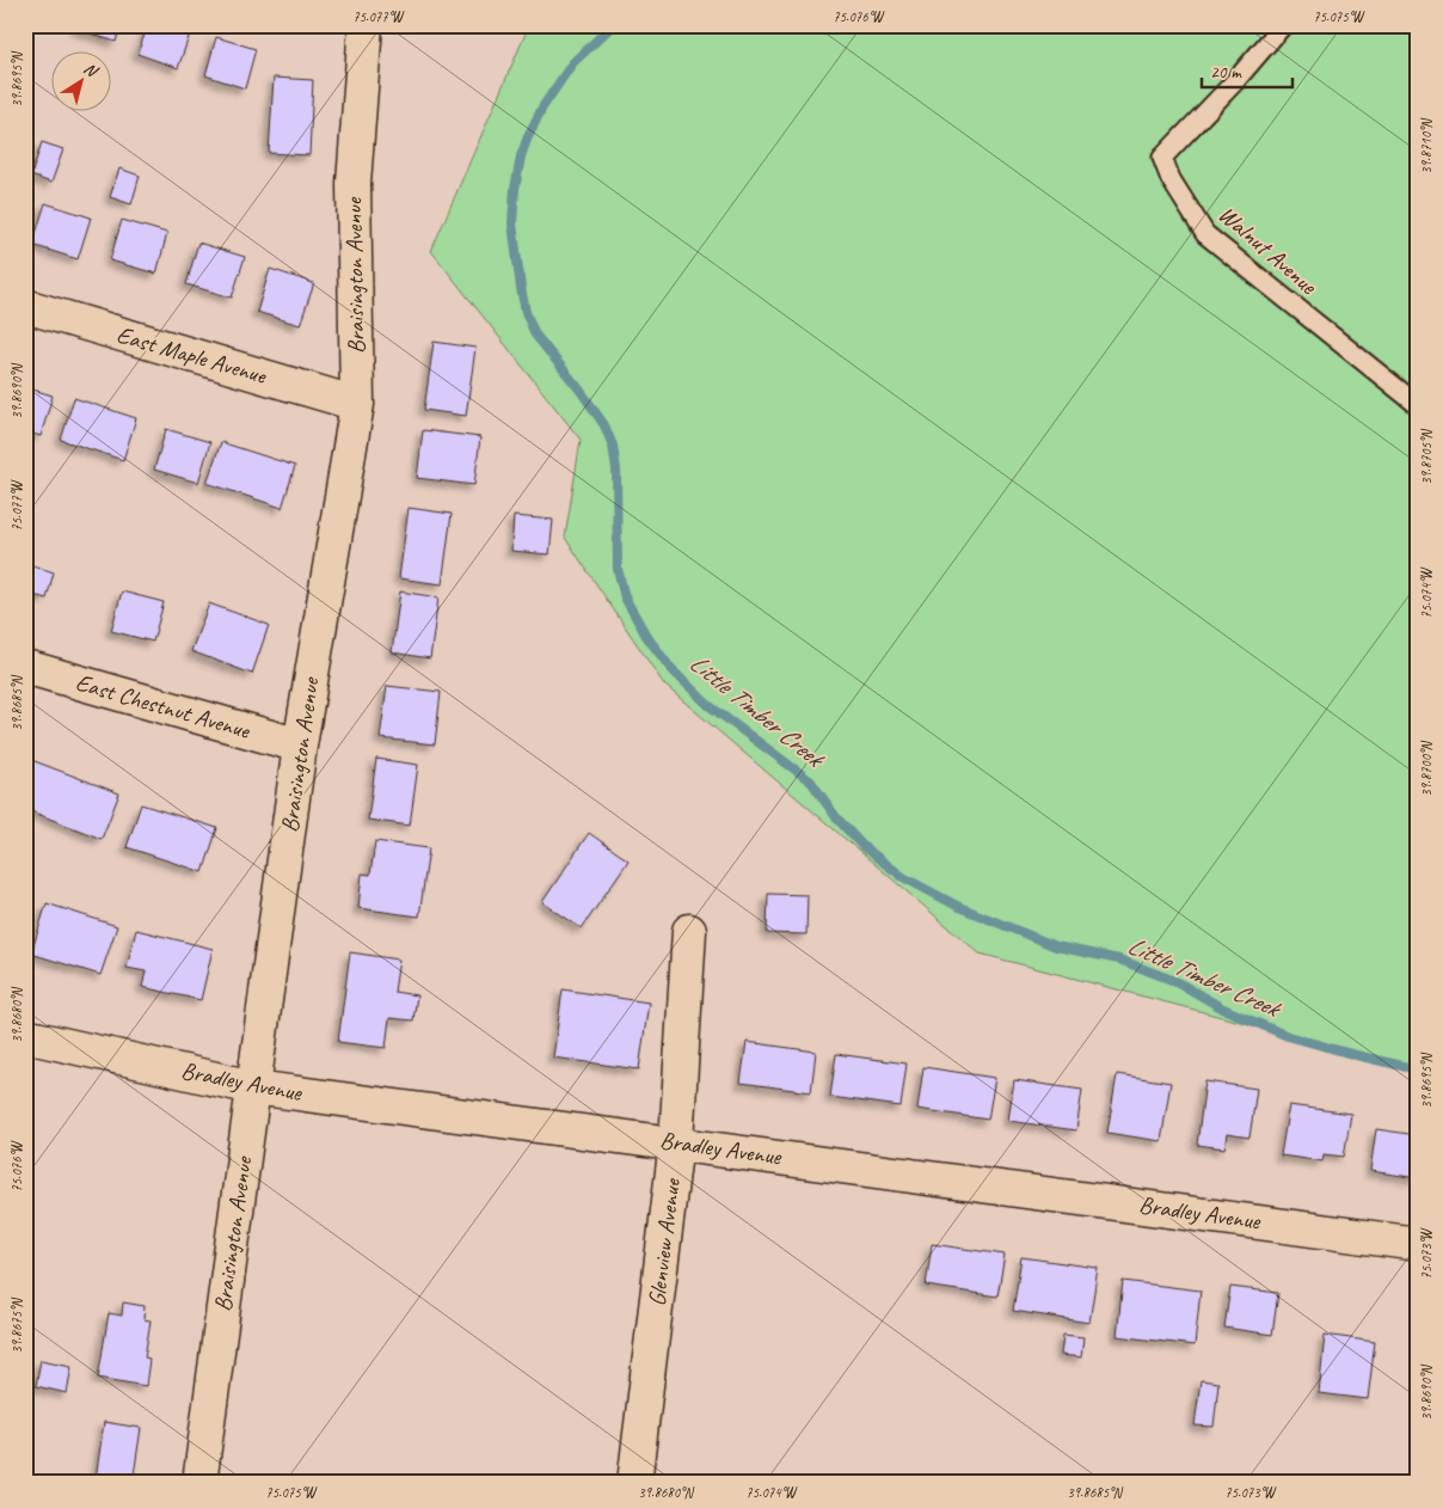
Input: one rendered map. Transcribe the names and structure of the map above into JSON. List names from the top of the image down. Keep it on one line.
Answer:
{"streets":{"street":["Braisington Avenue","East Maple Avenue","East Chestnut Avenue","Bradley Avenue","Glenview Avenue"],"lane":["Walnut Avenue"]},"crossings":[["Braisington Avenue","East Maple Avenue"],["Braisington Avenue","East Chestnut Avenue"],["Braisington Avenue","Bradley Avenue"],["Bradley Avenue","Glenview Avenue"]],"water":["Little Timber Creek"],"scale_bar":"20 m","north":"top right","coordinates":["75.077°W","75.076°W","75.075°W","39.8695°N","39.8710°N","39.8690°N","39.8705°N","75.074°W","39.8685°N","39.8700°N","39.8680°N","75.073°W","39.8675°N"]}
